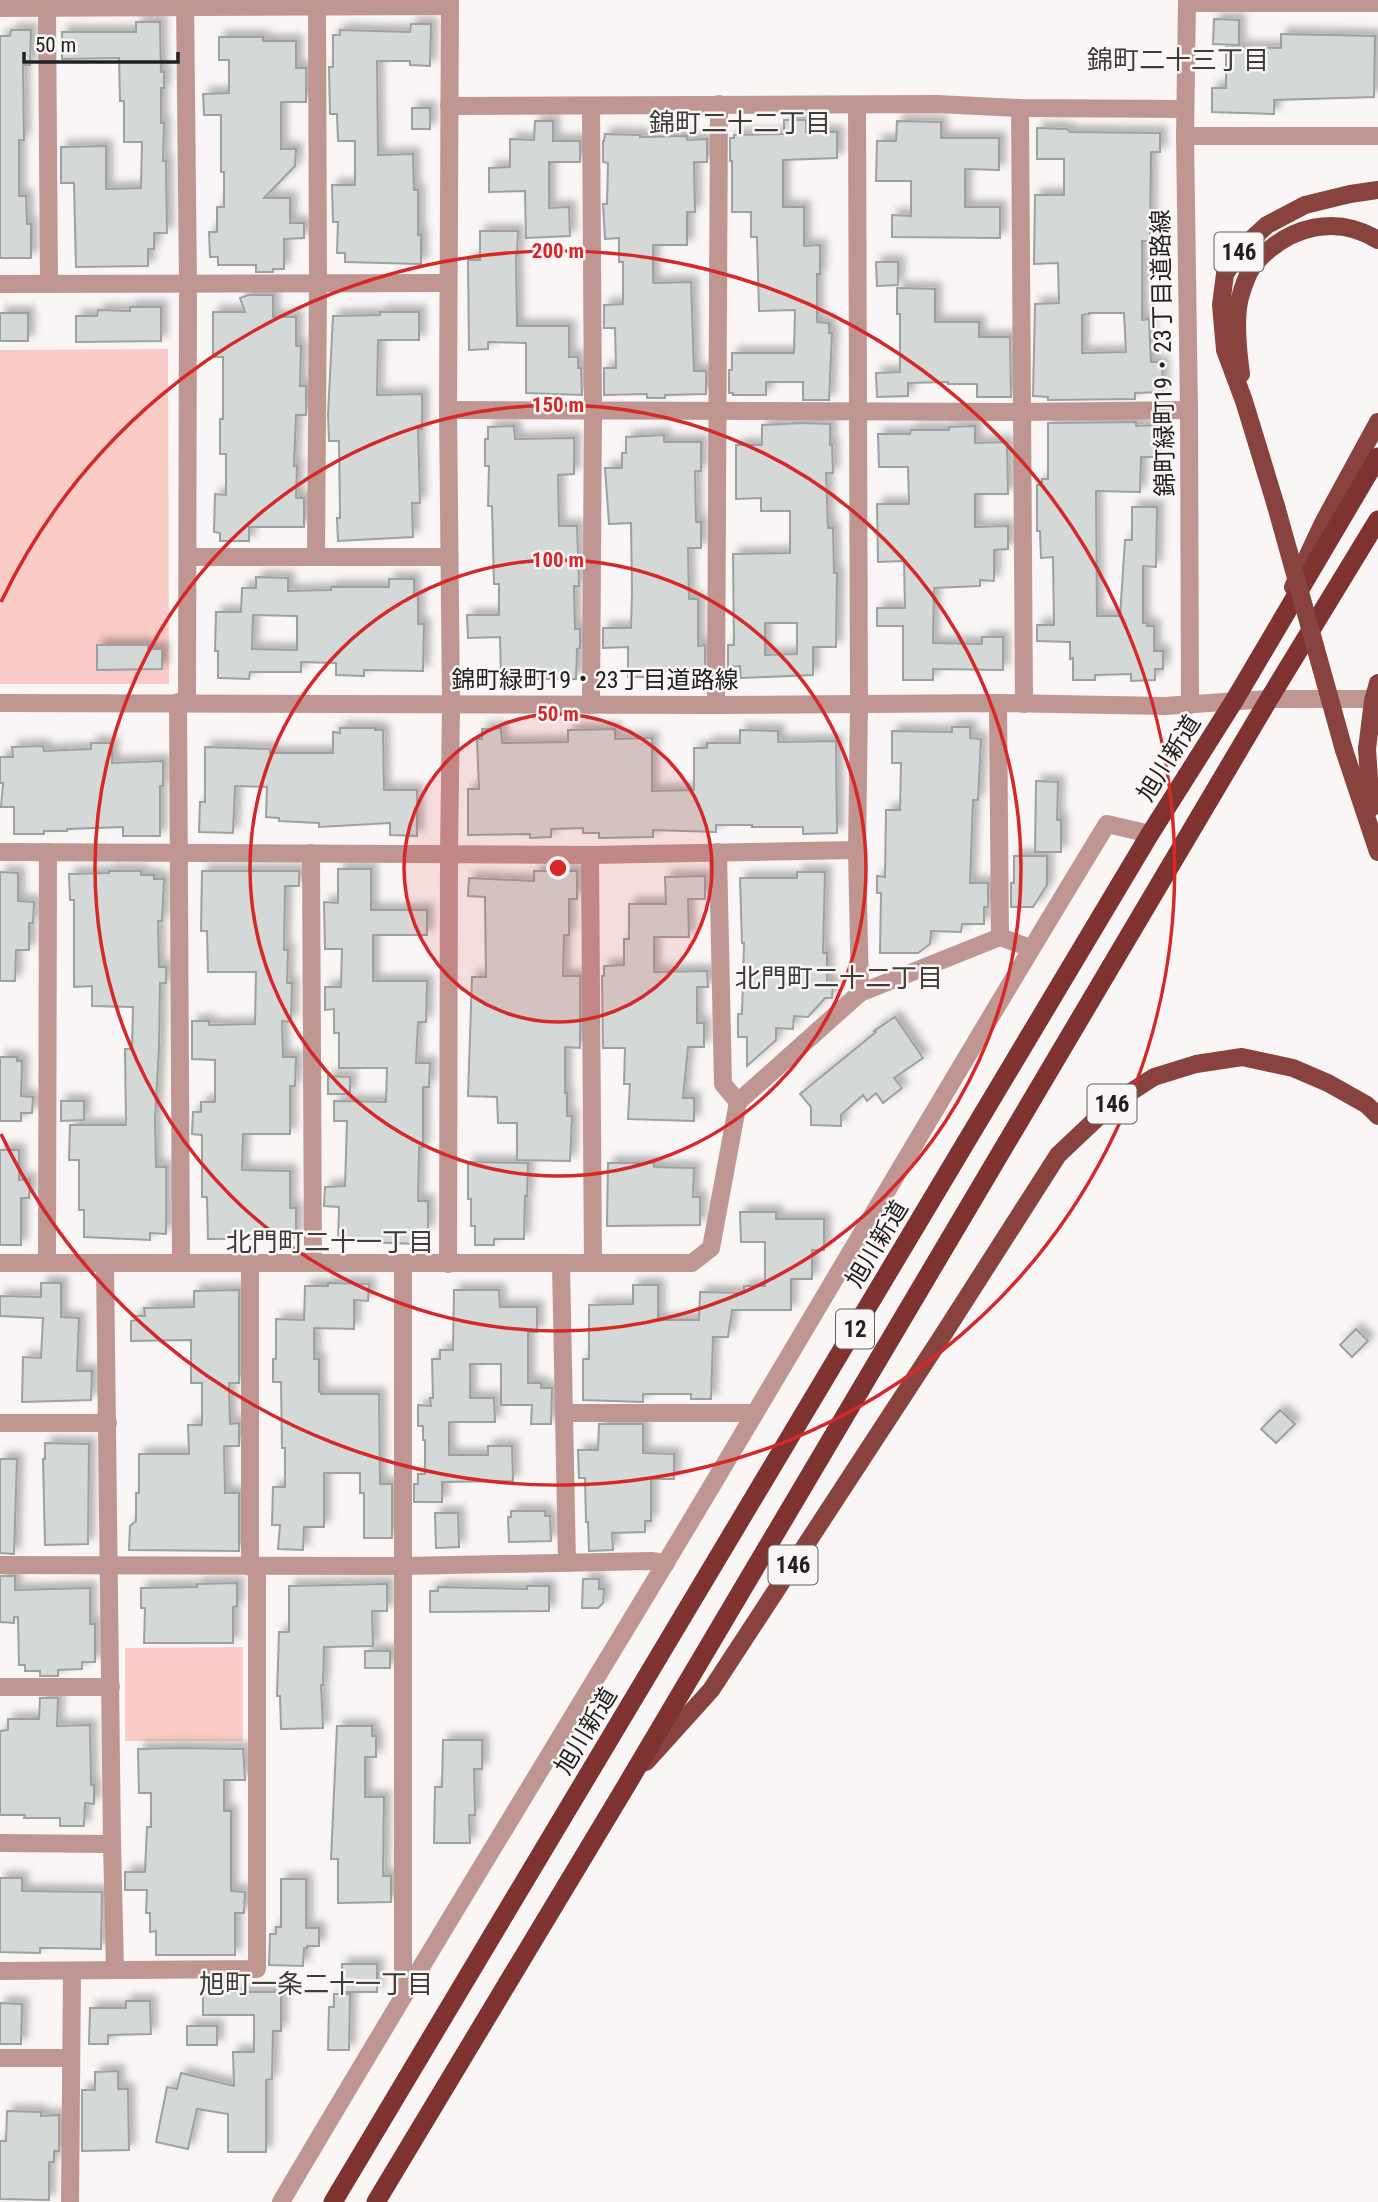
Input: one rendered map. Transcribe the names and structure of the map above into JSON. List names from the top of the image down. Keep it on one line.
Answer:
{"streets":{"highway":["旭川新道","12"],"main road":["146"],"street":["錦町緑町19・23丁目道路線"]},"crossings":[["146","12"],["錦町緑町19・23丁目道路線","旭川新道"],["錦町緑町19・23丁目道路線","12"]],"districts":["錦町二十三丁目","錦町二十二丁目","北門町二十二丁目","北門町二十一丁目","旭町一条二十一丁目"],"scale_bar":"50 m","rings":["200 m","150 m","100 m","50 m"]}
